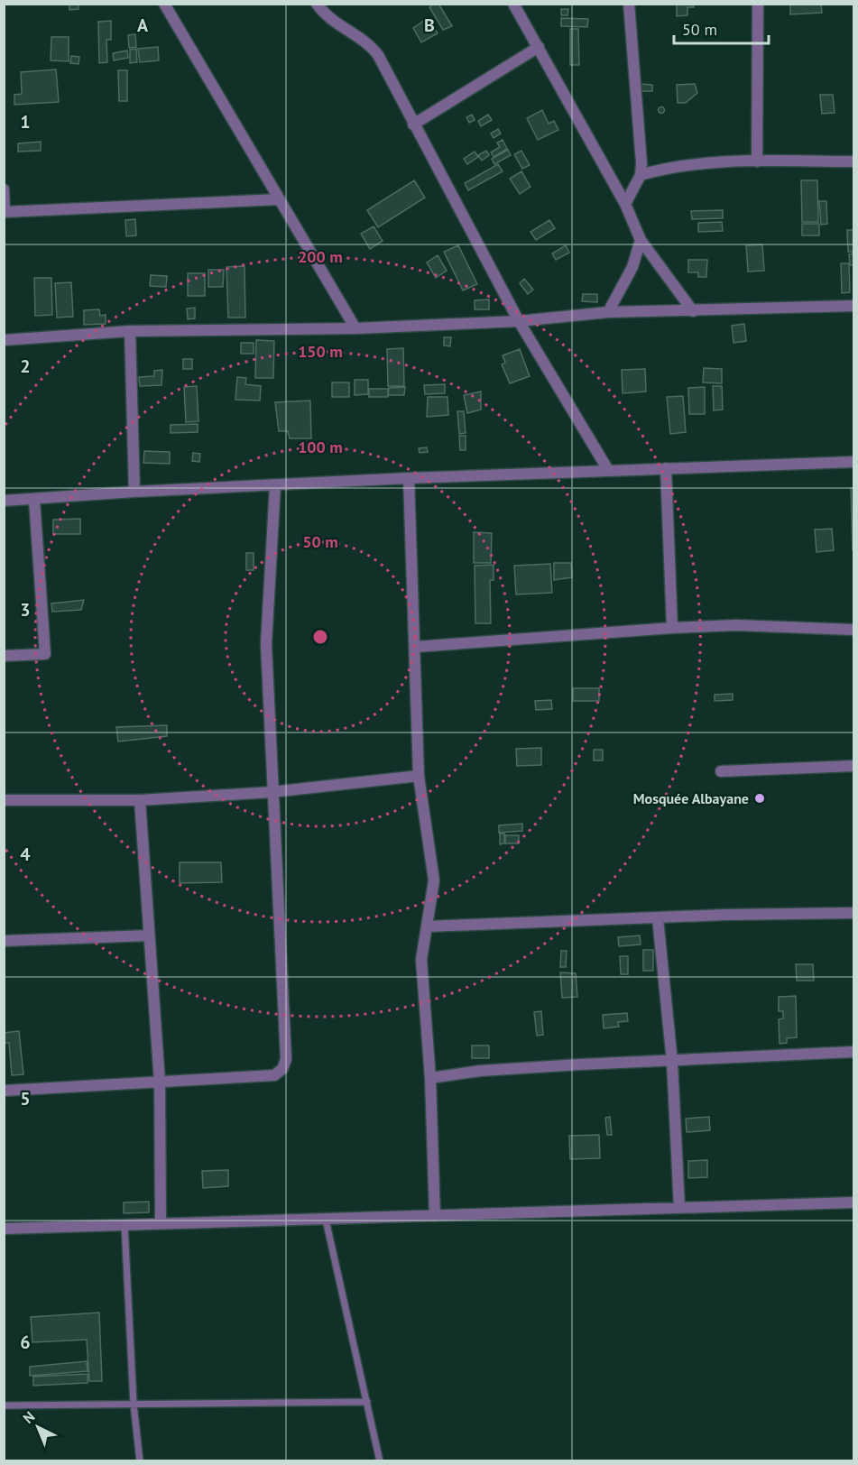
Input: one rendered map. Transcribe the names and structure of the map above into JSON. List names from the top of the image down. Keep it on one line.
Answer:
{"places":["Mosquée Albayane"],"scale_bar":"50 m","north":"top left","grid":{"columns":["A","B"],"rows":["1","2","3","4","5","6"]},"rings":["200 m","150 m","100 m","50 m"]}
